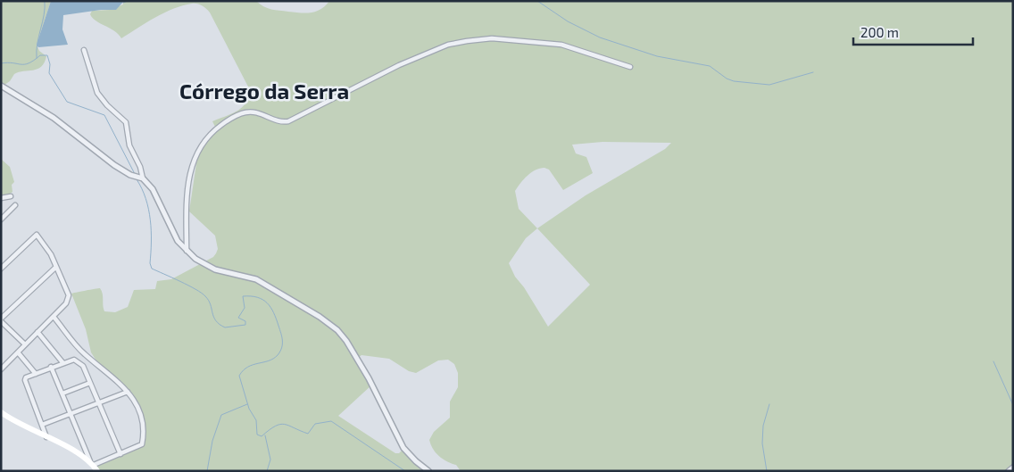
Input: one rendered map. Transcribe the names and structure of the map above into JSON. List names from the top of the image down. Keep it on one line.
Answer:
{"districts":["Córrego da Serra"],"scale_bar":"200 m"}
